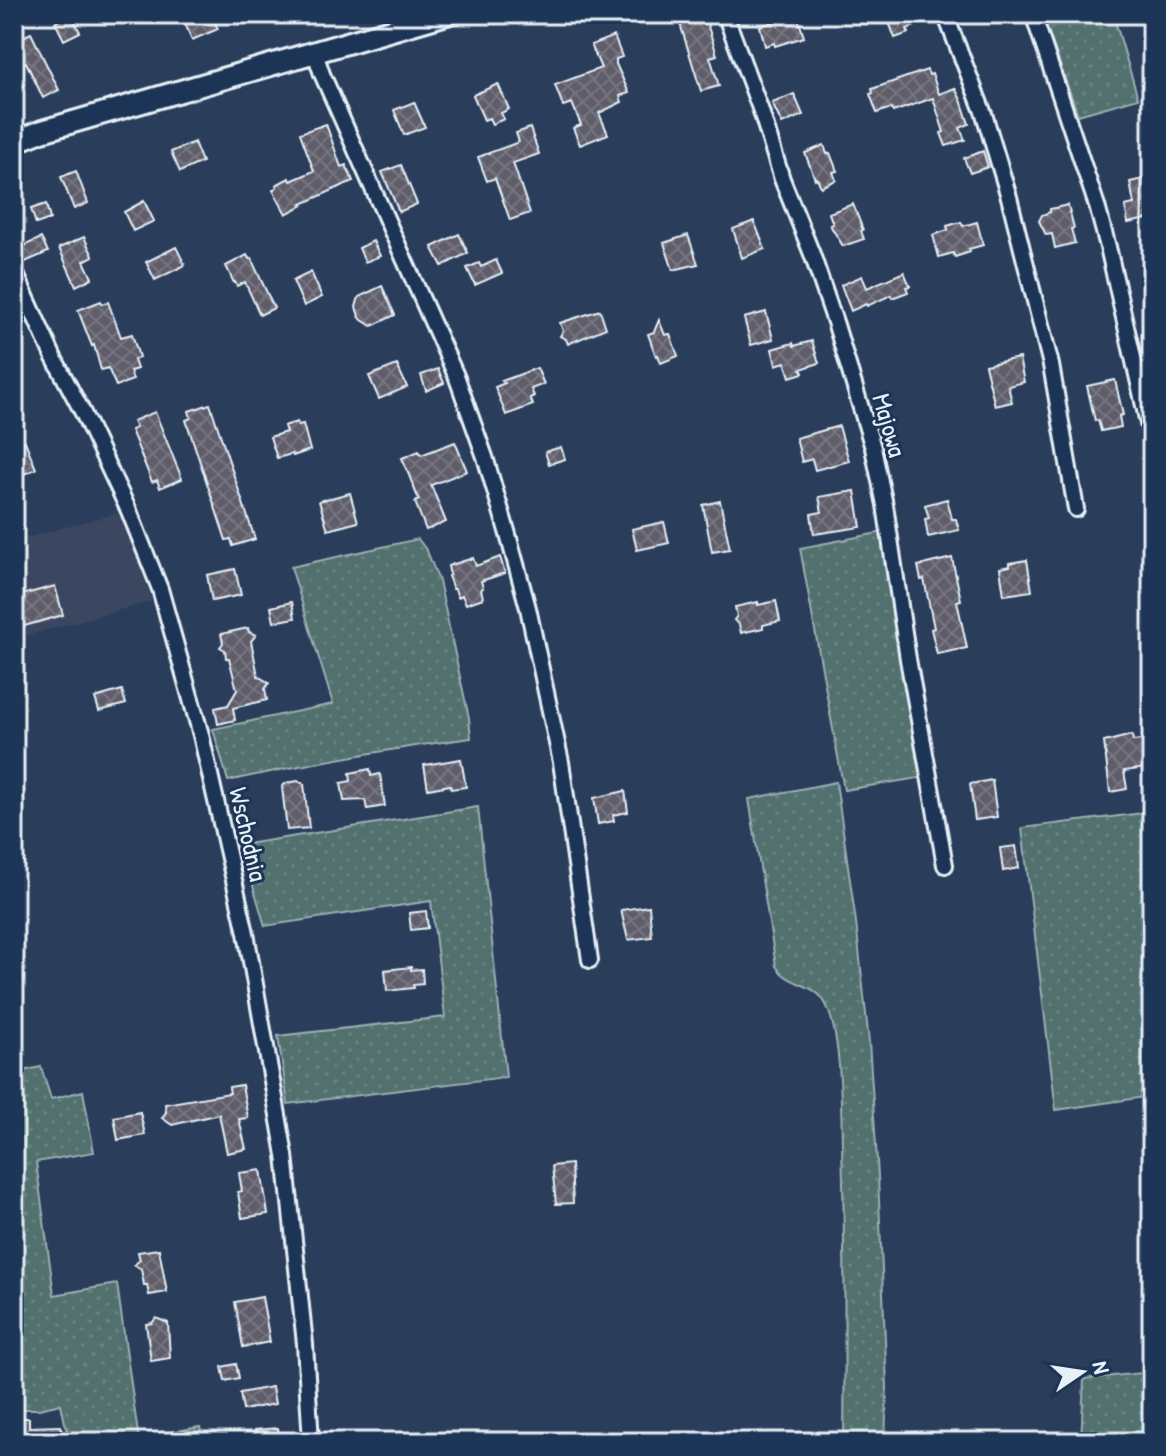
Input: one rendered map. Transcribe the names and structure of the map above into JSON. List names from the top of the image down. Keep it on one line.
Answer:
{"streets":{"street":["Majowa","Wschodnia"]},"north":"right"}
